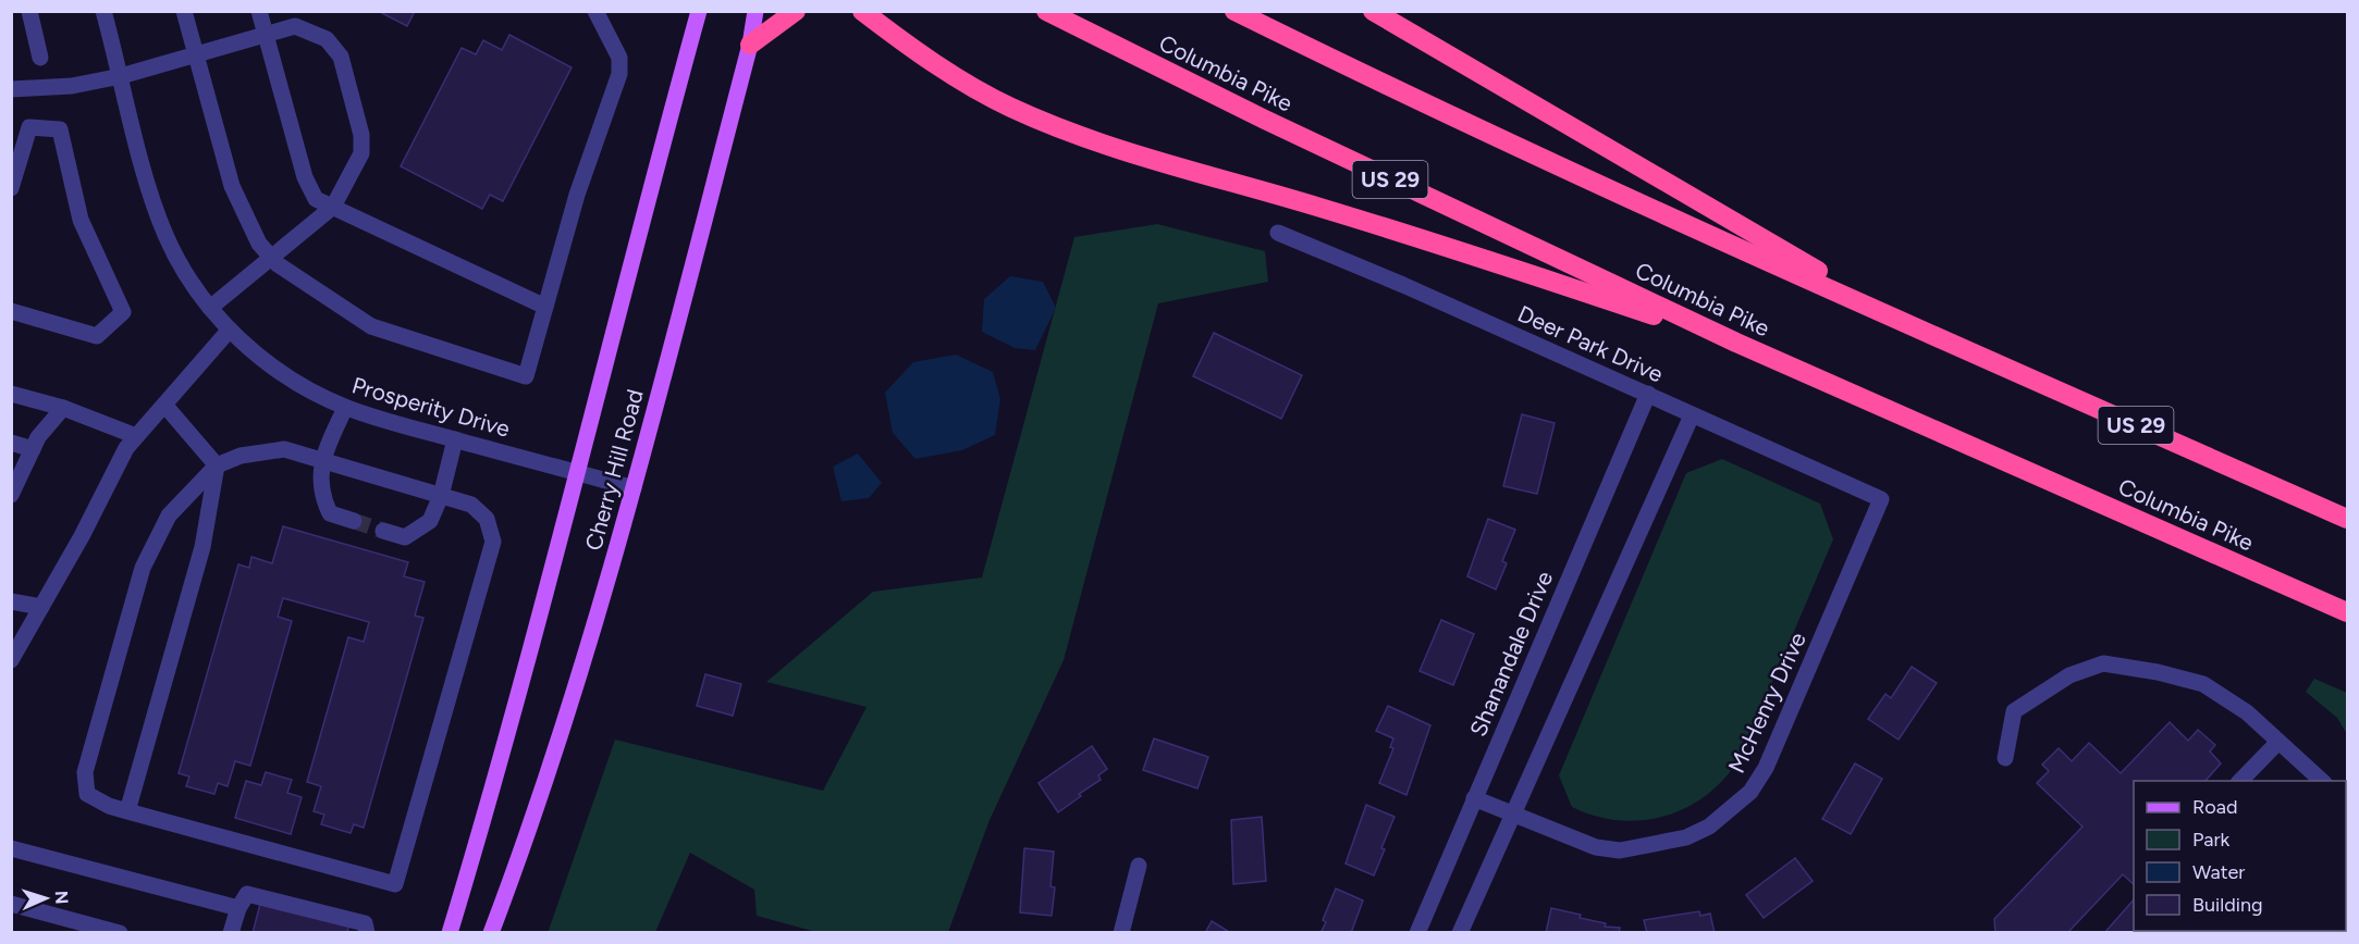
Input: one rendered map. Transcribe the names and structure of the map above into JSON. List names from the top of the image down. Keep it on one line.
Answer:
{"streets":{"highway":["Columbia Pike","US 29"],"main road":["Cherry Hill Road"],"street":["Deer Park Drive","Prosperity Drive","Shanandale Drive","McHenry Drive"]},"crossings":[["Deer Park Drive","Shanandale Drive"],["Deer Park Drive","McHenry Drive"],["Prosperity Drive","Cherry Hill Road"],["Shanandale Drive","McHenry Drive"]],"legend":["Road","Park","Water","Building"],"north":"right"}
